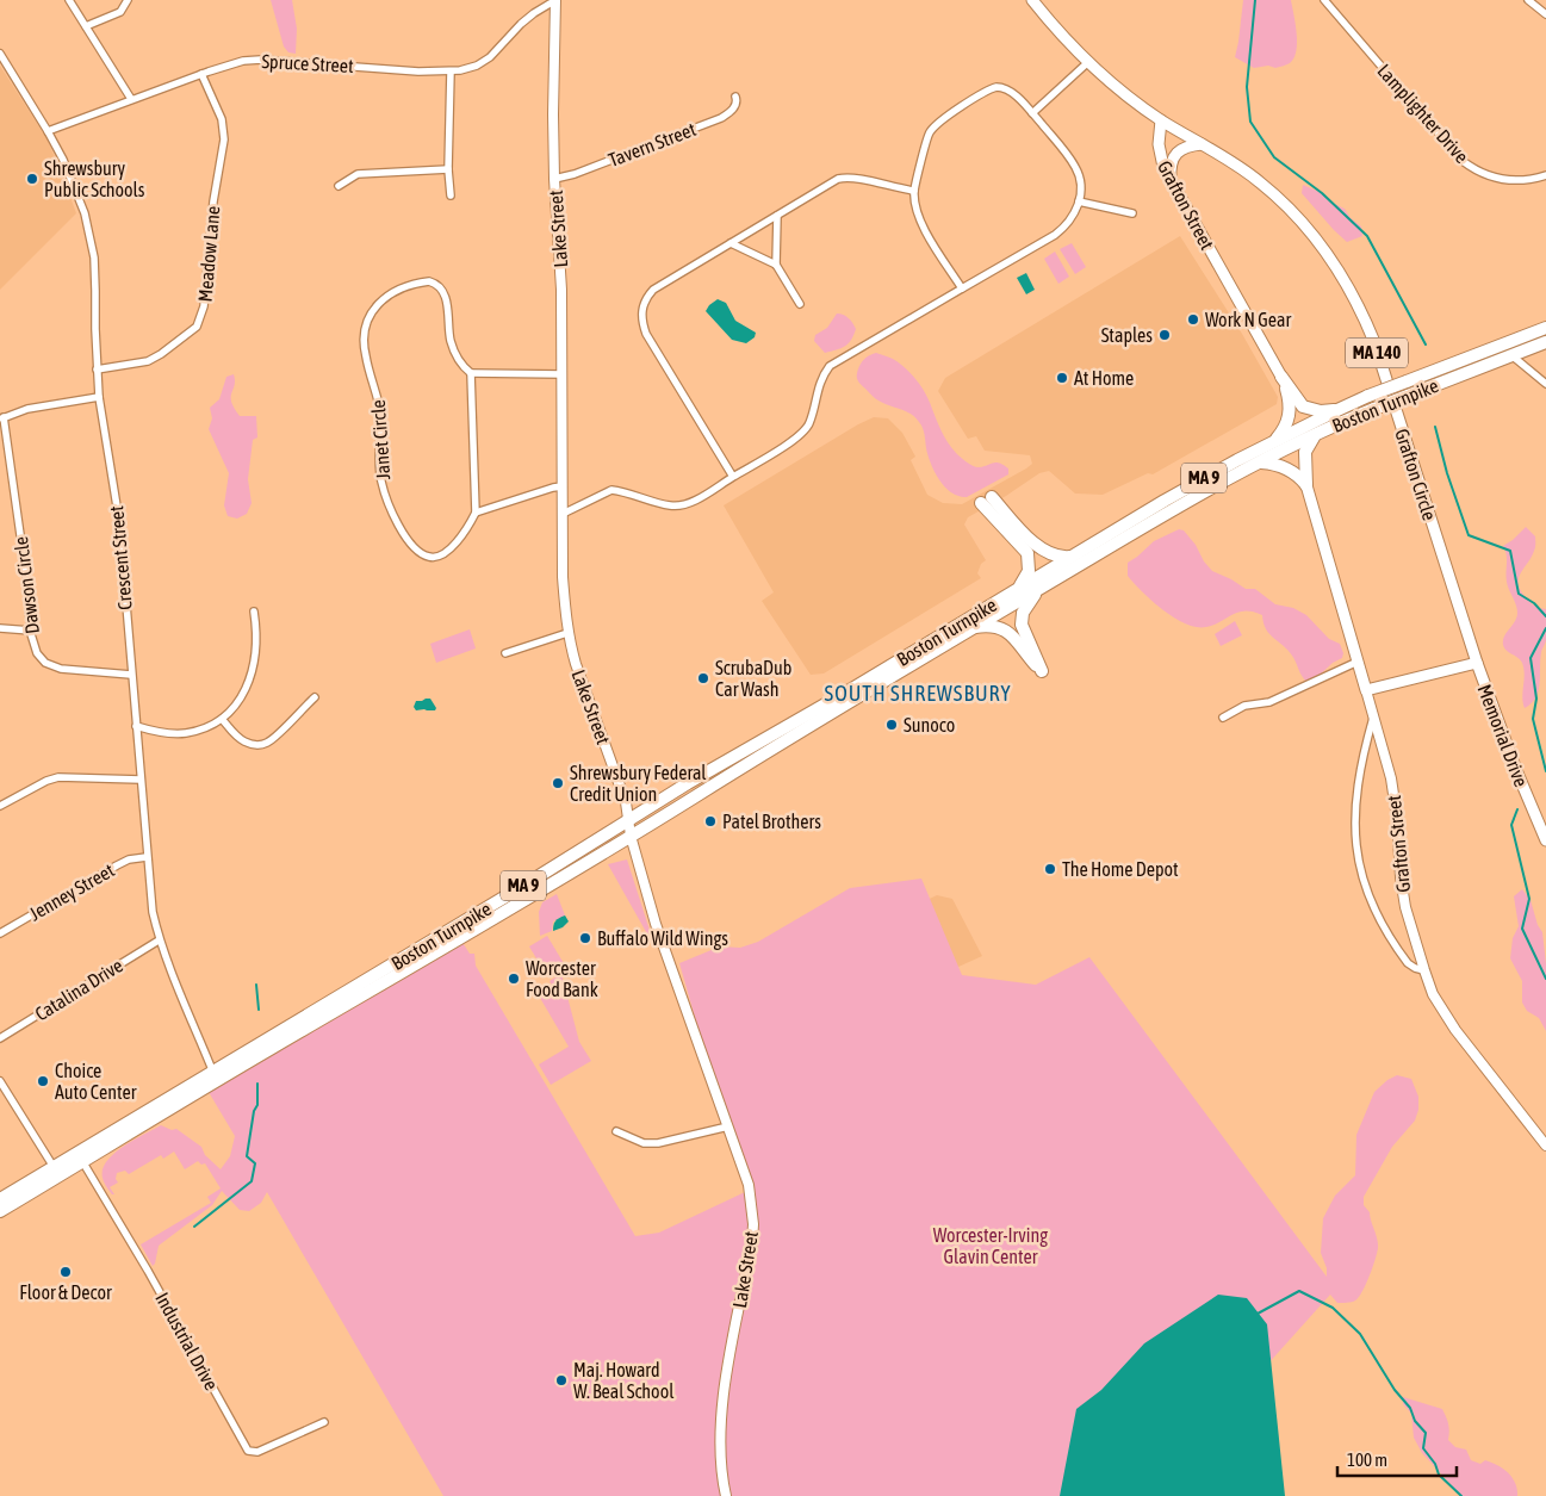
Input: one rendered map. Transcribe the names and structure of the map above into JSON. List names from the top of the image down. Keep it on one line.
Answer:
{"streets":{"highway":["Boston Turnpike","MA 9"],"main road":["Grafton Street","MA 140","Grafton Circle","Memorial Drive"],"street":["Spruce Street","Lamplighter Drive","Tavern Street","Lake Street","Meadow Lane","Janet Circle","Crescent Street","Dawson Circle","Jenney Street","Catalina Drive","Industrial Drive"]},"crossings":[["Spruce Street","Lake Street"],["Spruce Street","Meadow Lane"],["Spruce Street","Crescent Street"],["Tavern Street","Lake Street"],["Grafton Street","MA 140"],["Grafton Street","Grafton Circle"],["Lake Street","Boston Turnpike"],["Meadow Lane","Crescent Street"],["MA 140","Grafton Circle"],["Boston Turnpike","Crescent Street"],["Boston Turnpike","Industrial Drive"],["Grafton Circle","Memorial Drive"],["Crescent Street","Dawson Circle"],["Crescent Street","Jenney Street"],["Crescent Street","Catalina Drive"]],"districts":["SOUTH SHREWSBURY"],"parks":["Worcester-Irving Glavin Center"],"places":["Shrewsbury Public Schools","Work N Gear","Staples","At Home","ScrubaDub Car Wash","Sunoco","Shrewsbury Federal Credit Union","Patel Brothers","The Home Depot","Buffalo Wild Wings","Worcester Food Bank","Choice Auto Center","Floor & Decor","Maj. Howard W. Beal School"],"scale_bar":"100 m"}
